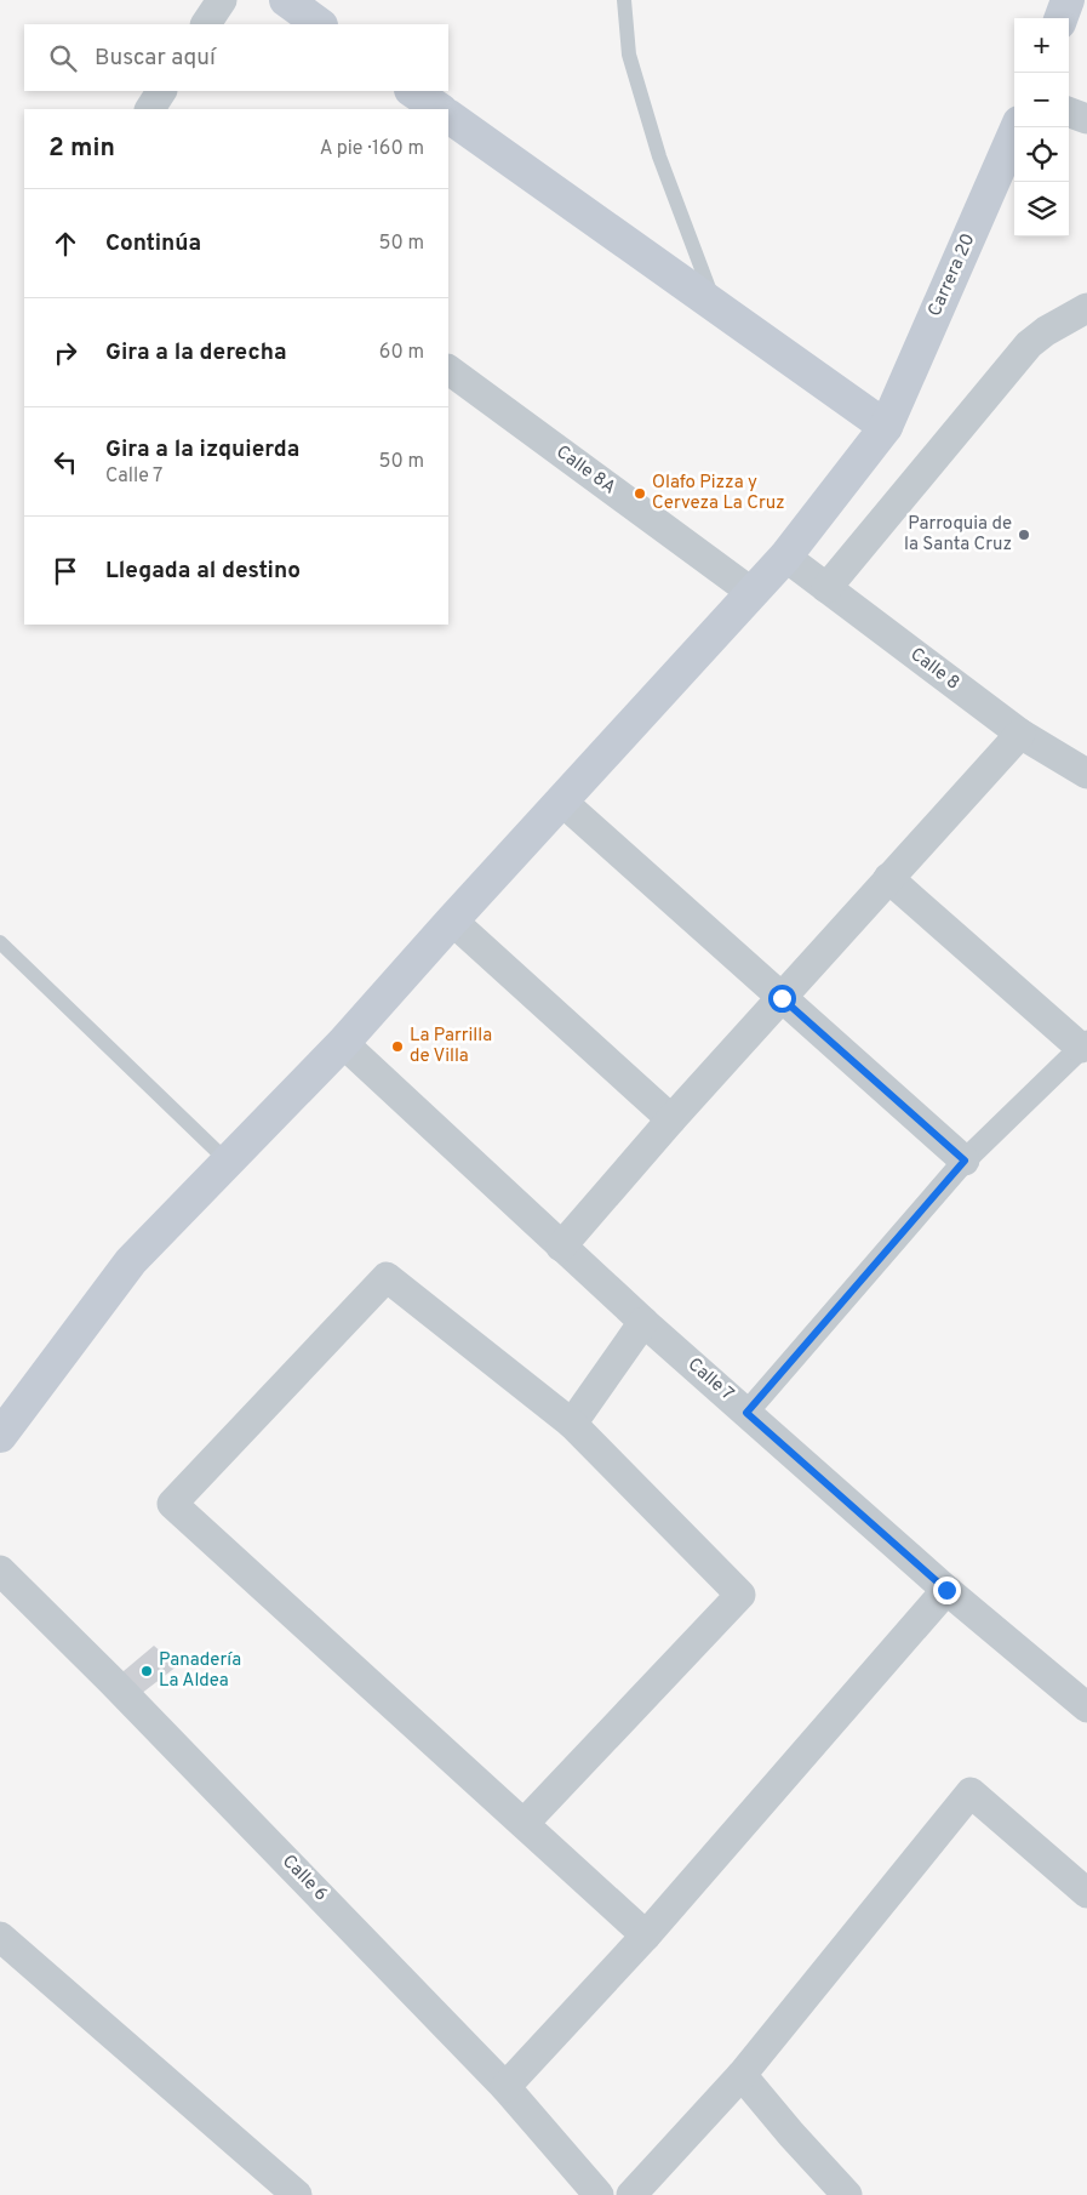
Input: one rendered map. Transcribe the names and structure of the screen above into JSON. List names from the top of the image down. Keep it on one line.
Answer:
{"streets":{"main road":["Carrera 20"],"street":["Calle 8A","Calle 8","Calle 7","Calle 6"]},"crossings":[["Carrera 20","Calle 8A"],["Carrera 20","Calle 8"],["Carrera 20","Calle 7"]],"places":["Olafo Pizza y Cerveza La Cruz","Parroquia de la Santa Cruz","La Parrilla de Villa","Panadería La Aldea"],"page":{"map_buttons":["+","−"],"search":"Buscar aquí","heading":["2 min","A pie · 160 m"],"list":[["Continúa","50 m"],["Gira a la derecha","60 m"],["Gira a la izquierda","Calle 7","50 m"],"Llegada al destino"]}}
